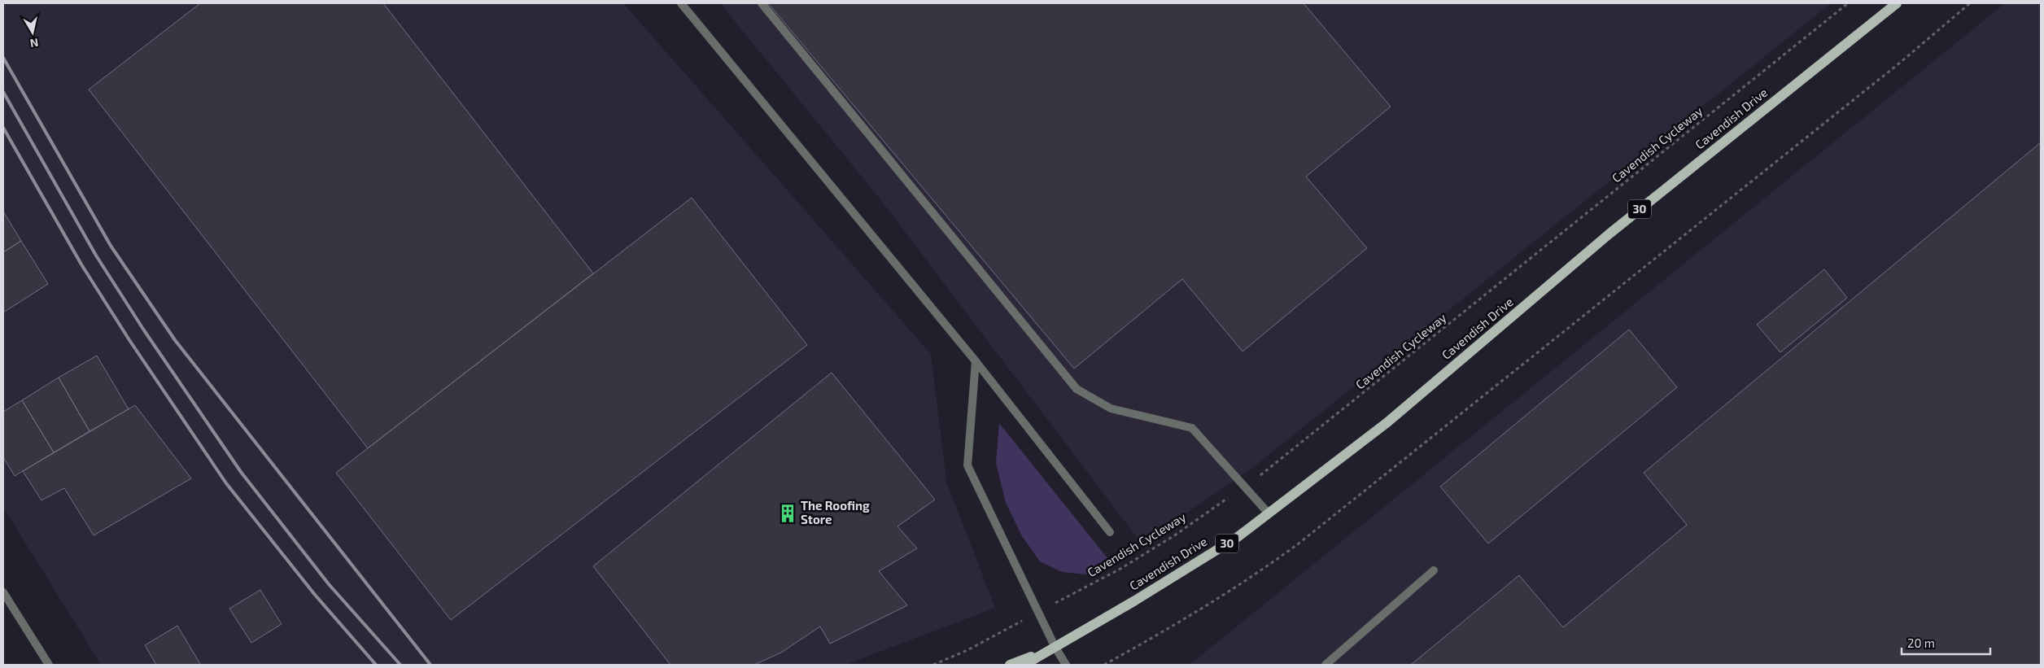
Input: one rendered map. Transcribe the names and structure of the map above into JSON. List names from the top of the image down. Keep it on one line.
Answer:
{"streets":{"main road":["Cavendish Drive","30"],"path":["Cavendish Cycleway"]},"places":{"building":["The Roofing Store"]},"scale_bar":"20 m","north":"bottom"}
